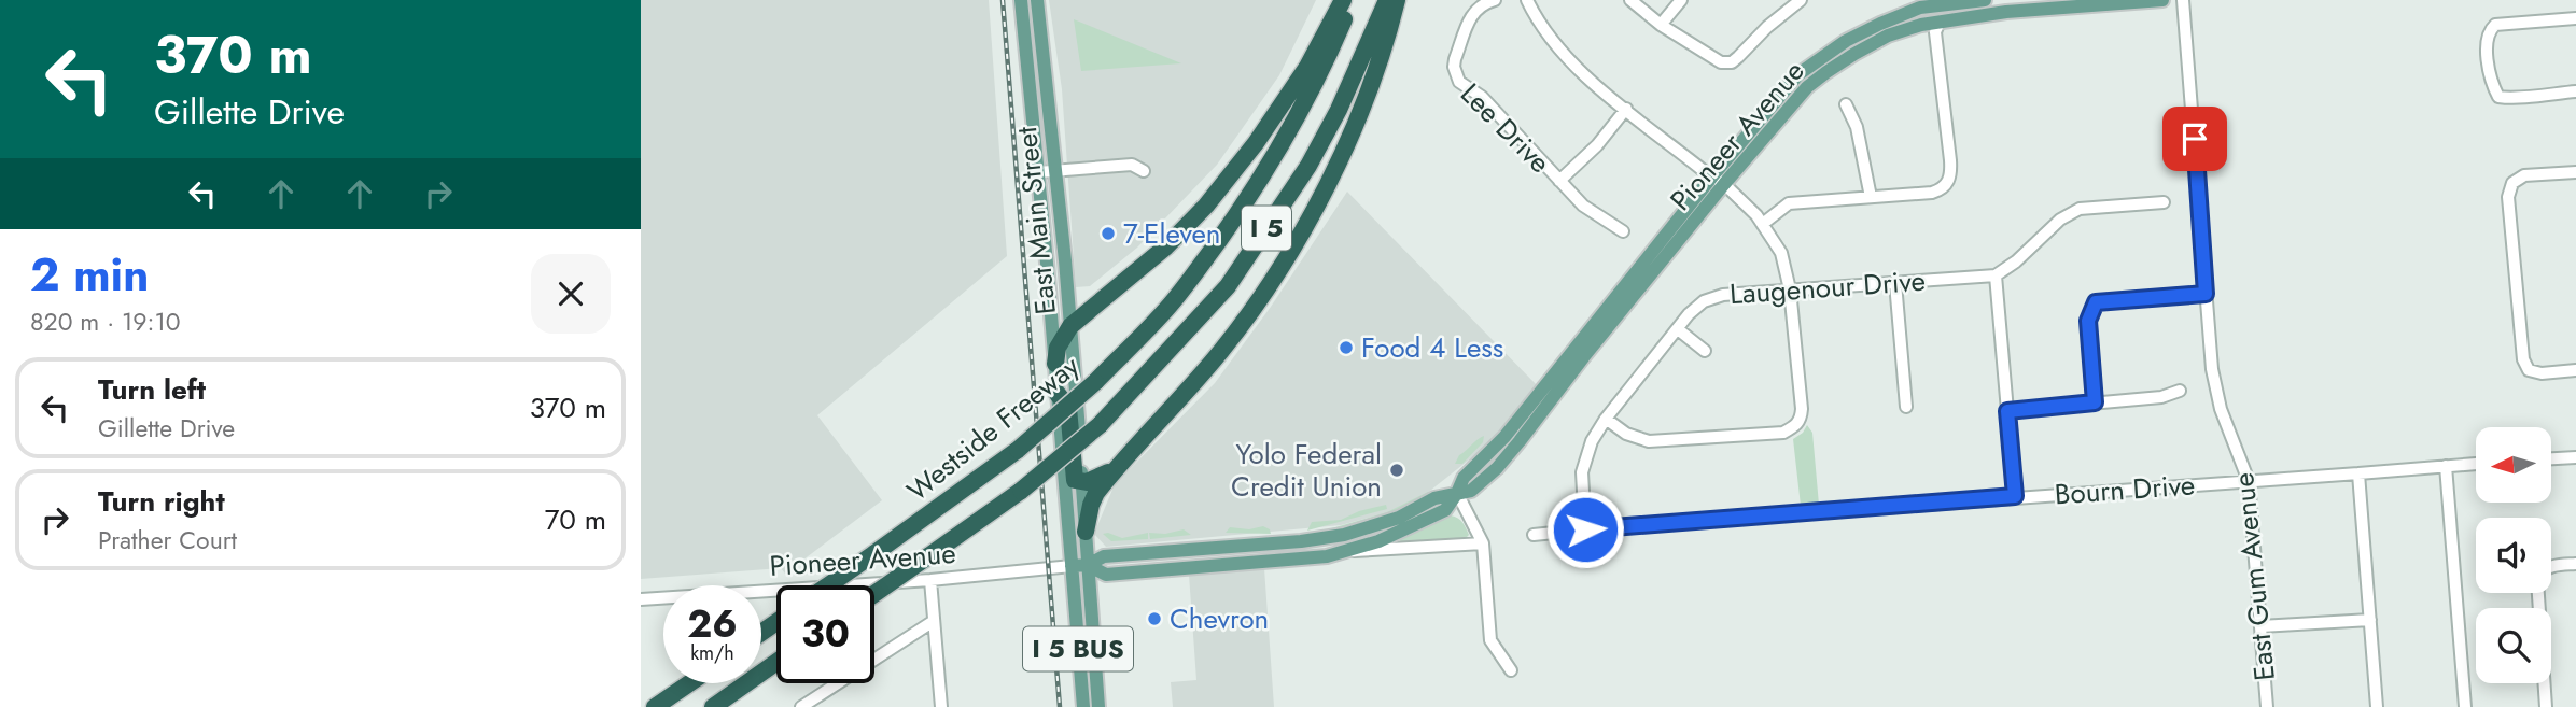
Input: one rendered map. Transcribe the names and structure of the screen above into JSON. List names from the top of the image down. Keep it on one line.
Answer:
{"streets":{"highway":["I 5","Westside Freeway"],"main road":["Pioneer Avenue","East Main Street","I 5 BUS"],"street":["Lee Drive","Laugenour Drive","Bourn Drive","East Gum Avenue"]},"crossings":[["Pioneer Avenue","East Main Street"],["Laugenour Drive","Bourn Drive"],["Bourn Drive","East Gum Avenue"]],"places":["7-Eleven","Food 4 Less","Yolo Federal Credit Union","Chevron"],"north":"left","page":{"turn":["370 m","Gillette Drive"],"heading":["2 min","820 m · 19:10"],"list":[{"name":"Turn left","note":"Gillette Drive","value":"370 m"},{"name":"Turn right","note":"Prather Court","value":"70 m"}],"speed":"26 km/h","limit":"30"}}
